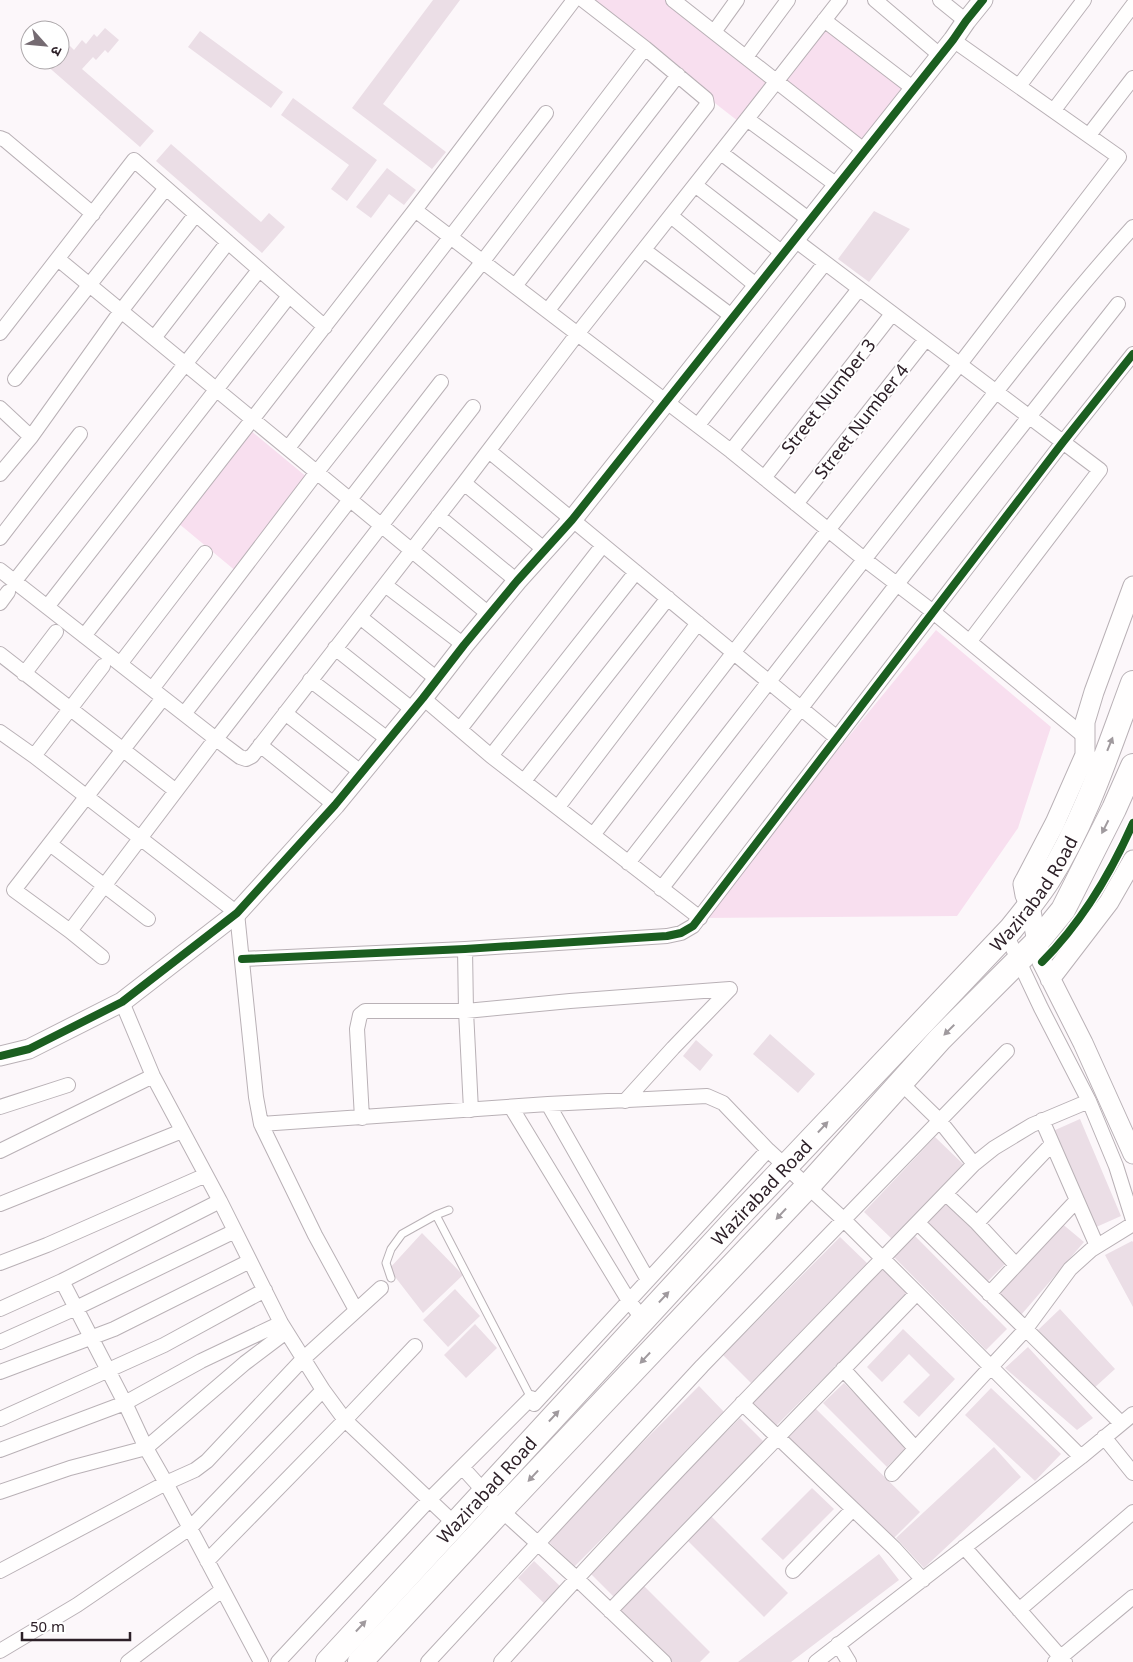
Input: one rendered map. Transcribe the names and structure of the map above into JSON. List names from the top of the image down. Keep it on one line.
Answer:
{"streets":{"highway":["Wazirabad Road"],"street":["Street Number 3","Street Number 4"]},"scale_bar":"50 m","north":"bottom right"}
